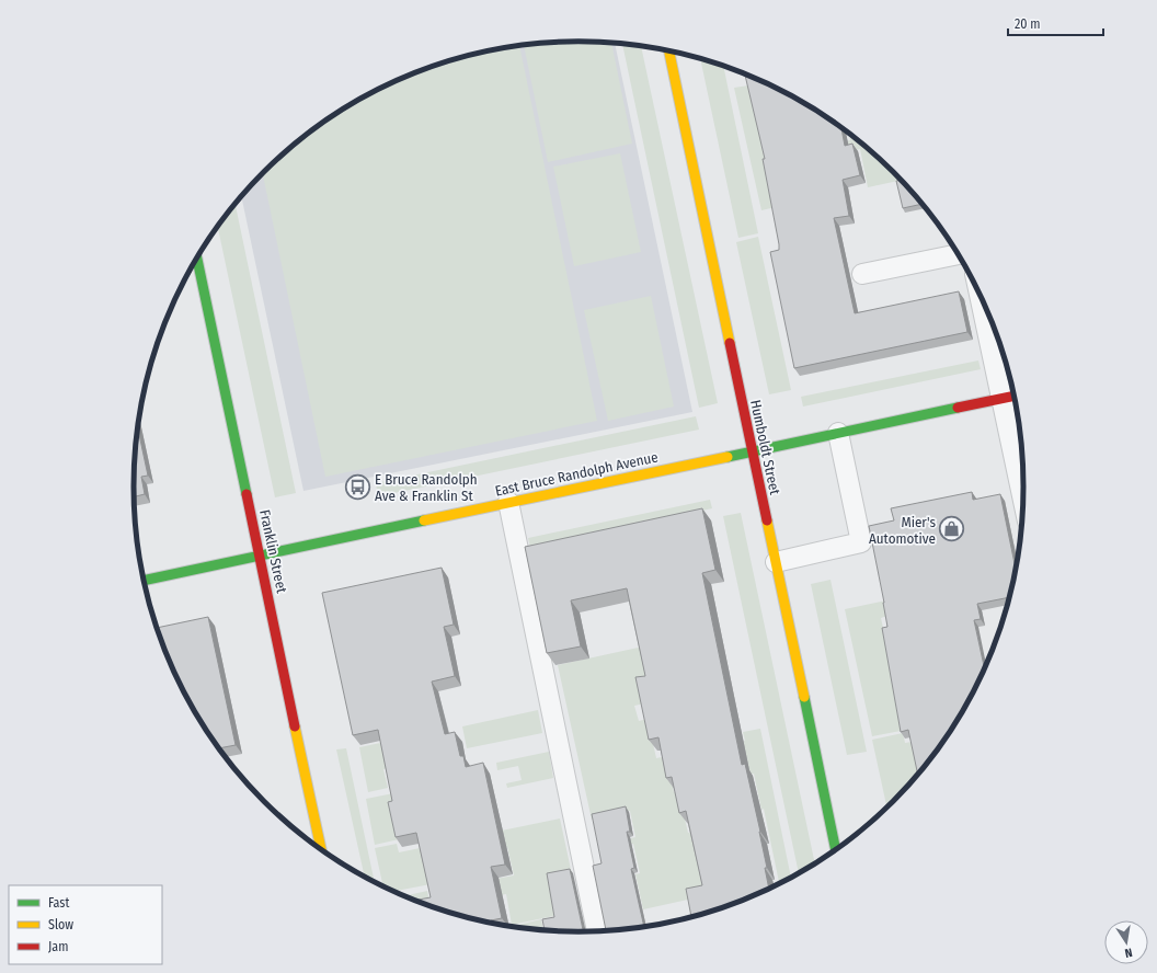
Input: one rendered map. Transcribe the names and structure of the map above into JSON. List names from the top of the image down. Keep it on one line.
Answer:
{"streets":{"street":["Humboldt Street","East Bruce Randolph Avenue","Franklin Street"]},"crossings":[["Humboldt Street","East Bruce Randolph Avenue"],["East Bruce Randolph Avenue","Franklin Street"]],"places":{"bus stop":["E Bruce Randolph Ave & Franklin St"],"shop":["Mier's Automotive"]},"legend":["Fast","Slow","Jam"],"scale_bar":"20 m","north":"bottom"}
